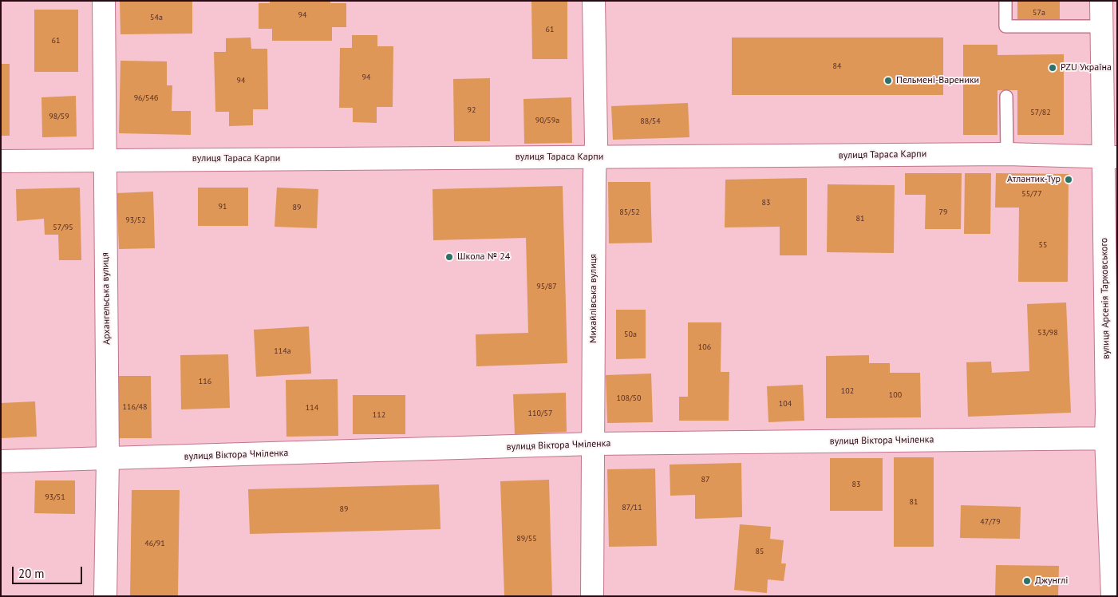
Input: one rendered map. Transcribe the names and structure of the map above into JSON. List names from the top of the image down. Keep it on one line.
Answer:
{"streets":{"street":["вулиця Тараса Карпи","Архангельська вулиця","Михайлівська вулиця","вулиця Арсенія Тарковського","вулиця Віктора Чміленка"]},"crossings":[["вулиця Тараса Карпи","Архангельська вулиця"],["вулиця Тараса Карпи","Михайлівська вулиця"],["вулиця Тараса Карпи","вулиця Арсенія Тарковського"],["Архангельська вулиця","вулиця Віктора Чміленка"],["Михайлівська вулиця","вулиця Віктора Чміленка"],["вулиця Арсенія Тарковського","вулиця Віктора Чміленка"]],"places":["PZU Україна","Пельмені-Вареники","Атлантик-Тур","Школа № 24","Джунглі"],"house_numbers":["57а","94","54а","61","61","84","94","94","96/54б","92","57/82","98/59","90/59а","88/54","55/77","83","91","89","85/52","79","81","93/52","57/95","55","95/87","53/98","50а","106","114а","116","102","100","108/50","104","116/48","114","110/57","112","87","83","93/51","81","87/11","89","47/79","89/55","46/91","85"],"scale_bar":"20 m"}
